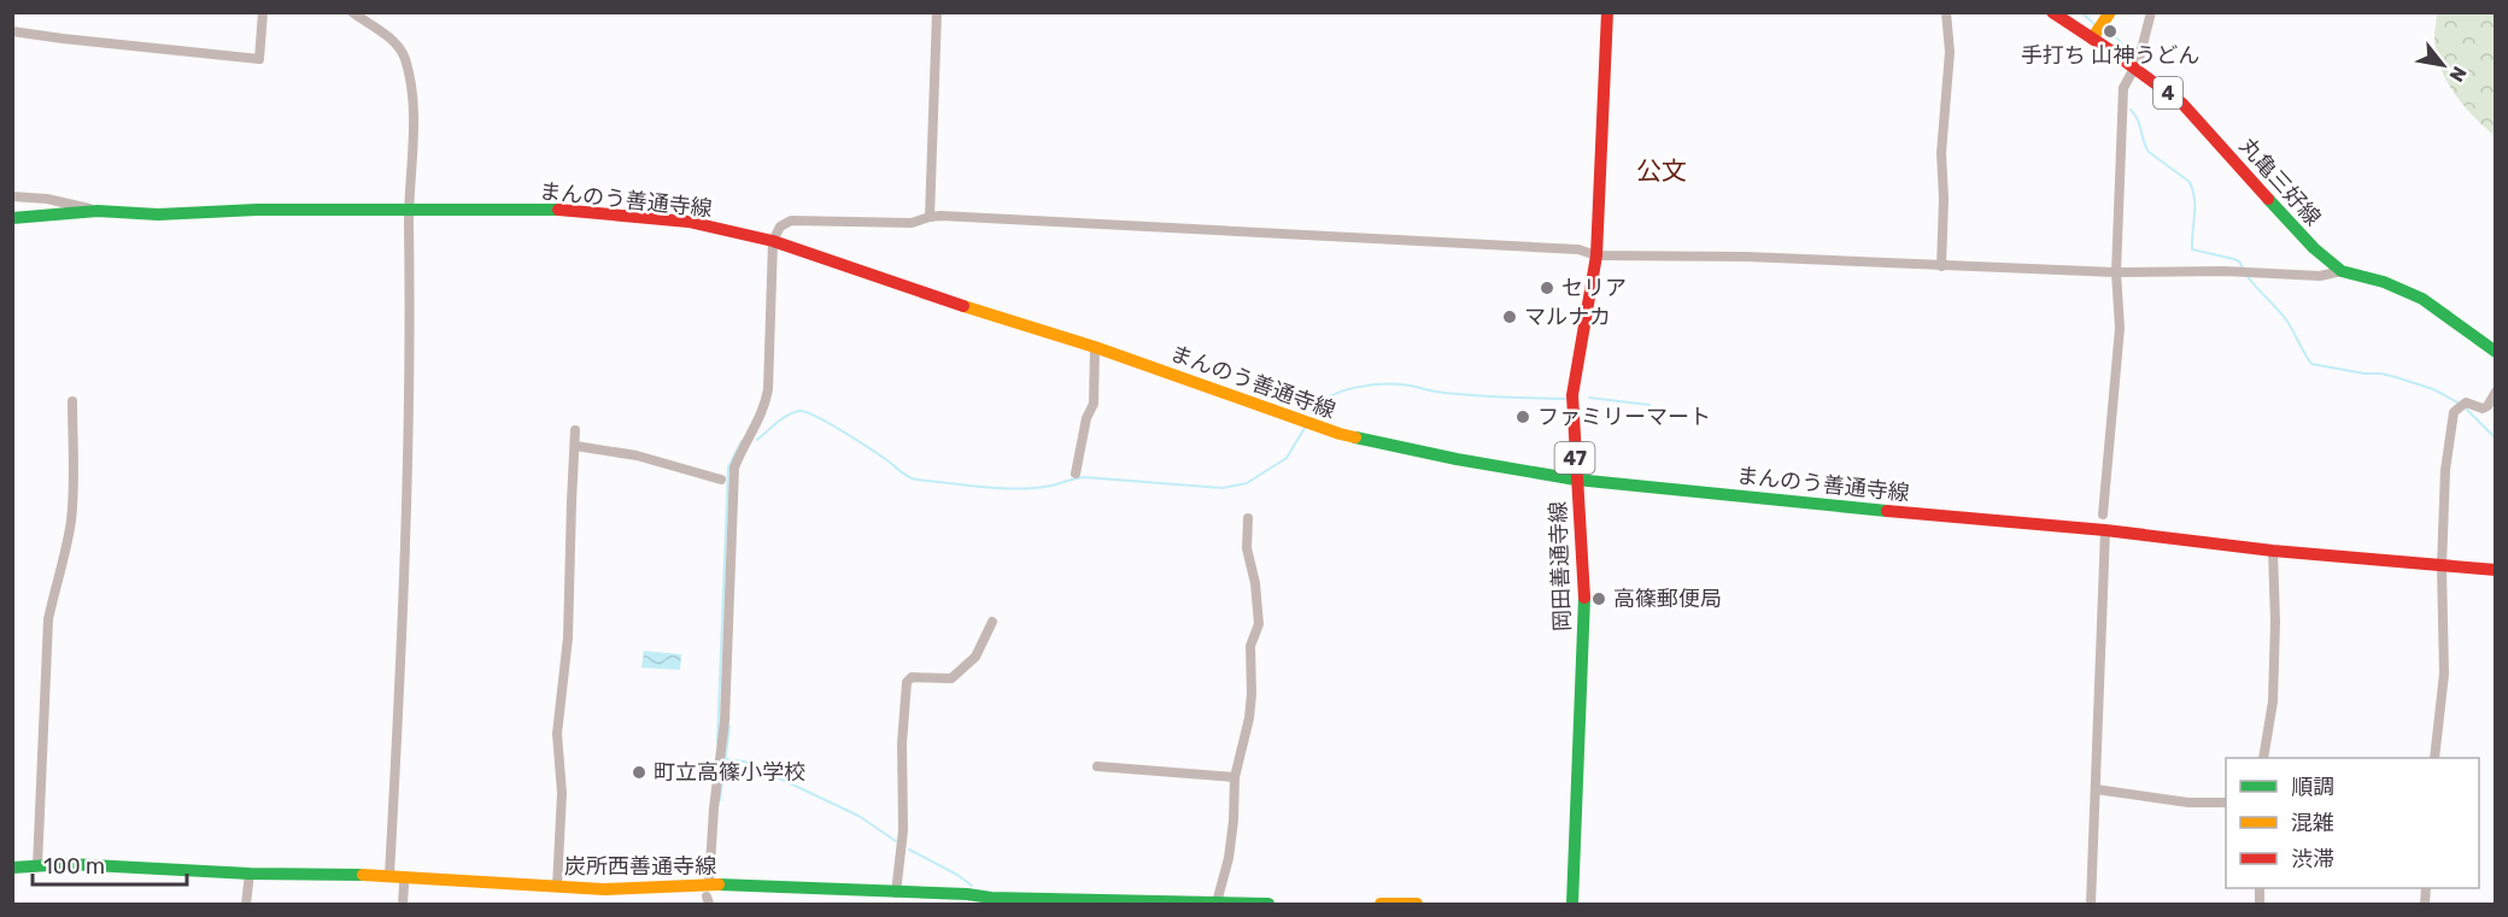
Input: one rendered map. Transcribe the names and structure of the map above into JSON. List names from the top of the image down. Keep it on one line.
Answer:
{"streets":{"main road":["4","丸亀三好線","まんのう善通寺線","47","岡田善通寺線","炭所西善通寺線"]},"crossings":[["まんのう善通寺線","岡田善通寺線"]],"districts":["公文"],"places":["手打ち 山神うどん","セリア","マルナカ","ファミリーマート","高篠郵便局","町立高篠小学校"],"legend":["順調","混雑","渋滞"],"scale_bar":"100 m","north":"bottom right"}
